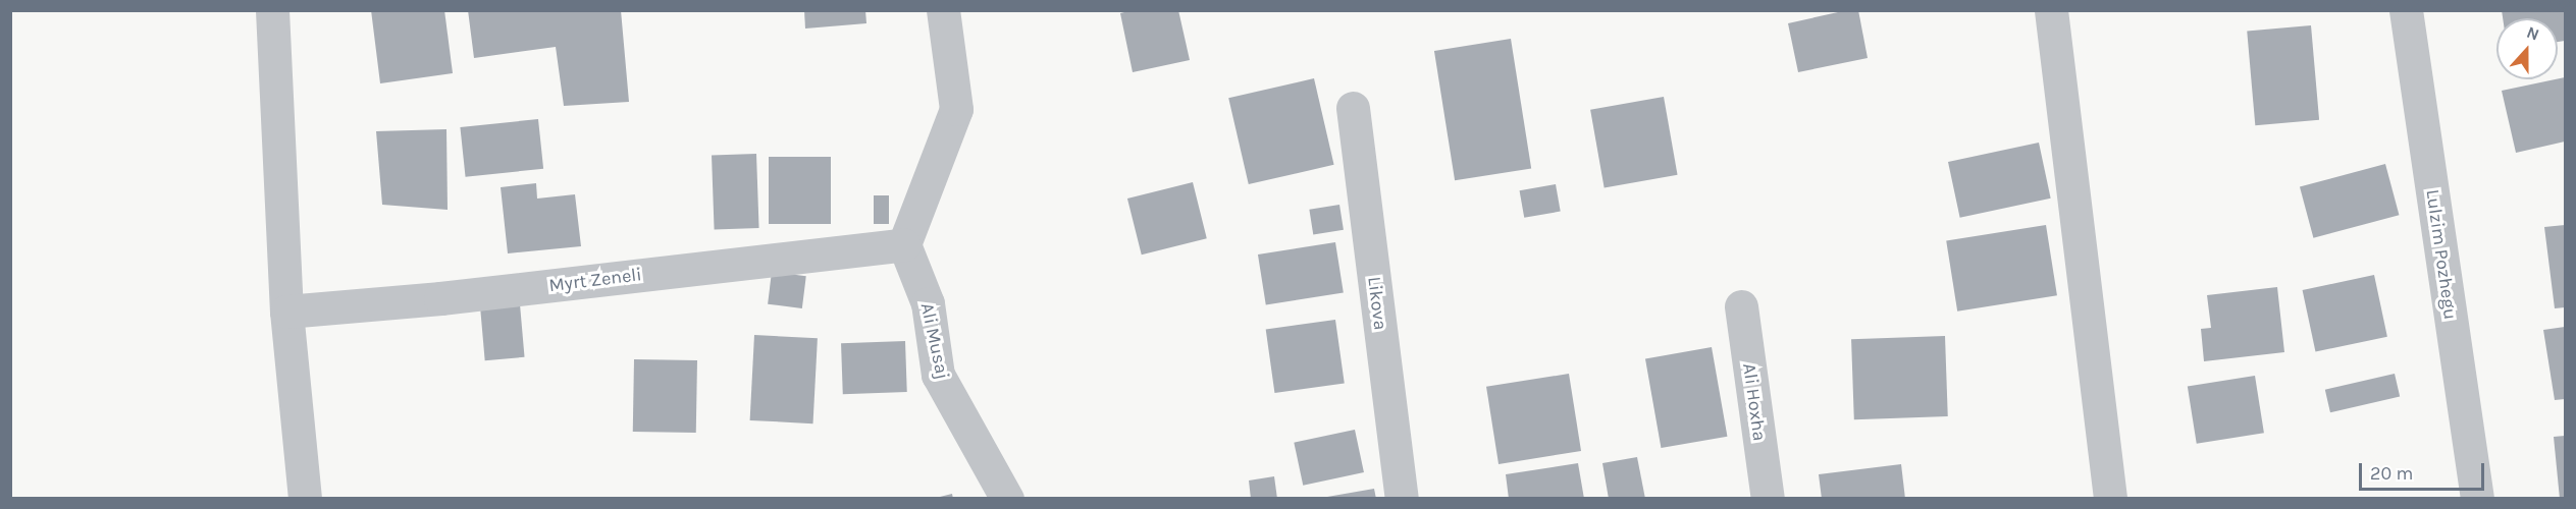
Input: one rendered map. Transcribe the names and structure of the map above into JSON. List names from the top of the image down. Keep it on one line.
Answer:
{"streets":{"street":["Lulzim Pozhegu","Myrt Zeneli","Likova","Ali Musaj","Ali Hoxha"]},"crossings":[["Myrt Zeneli","Ali Musaj"]],"scale_bar":"20 m","north":"top"}
